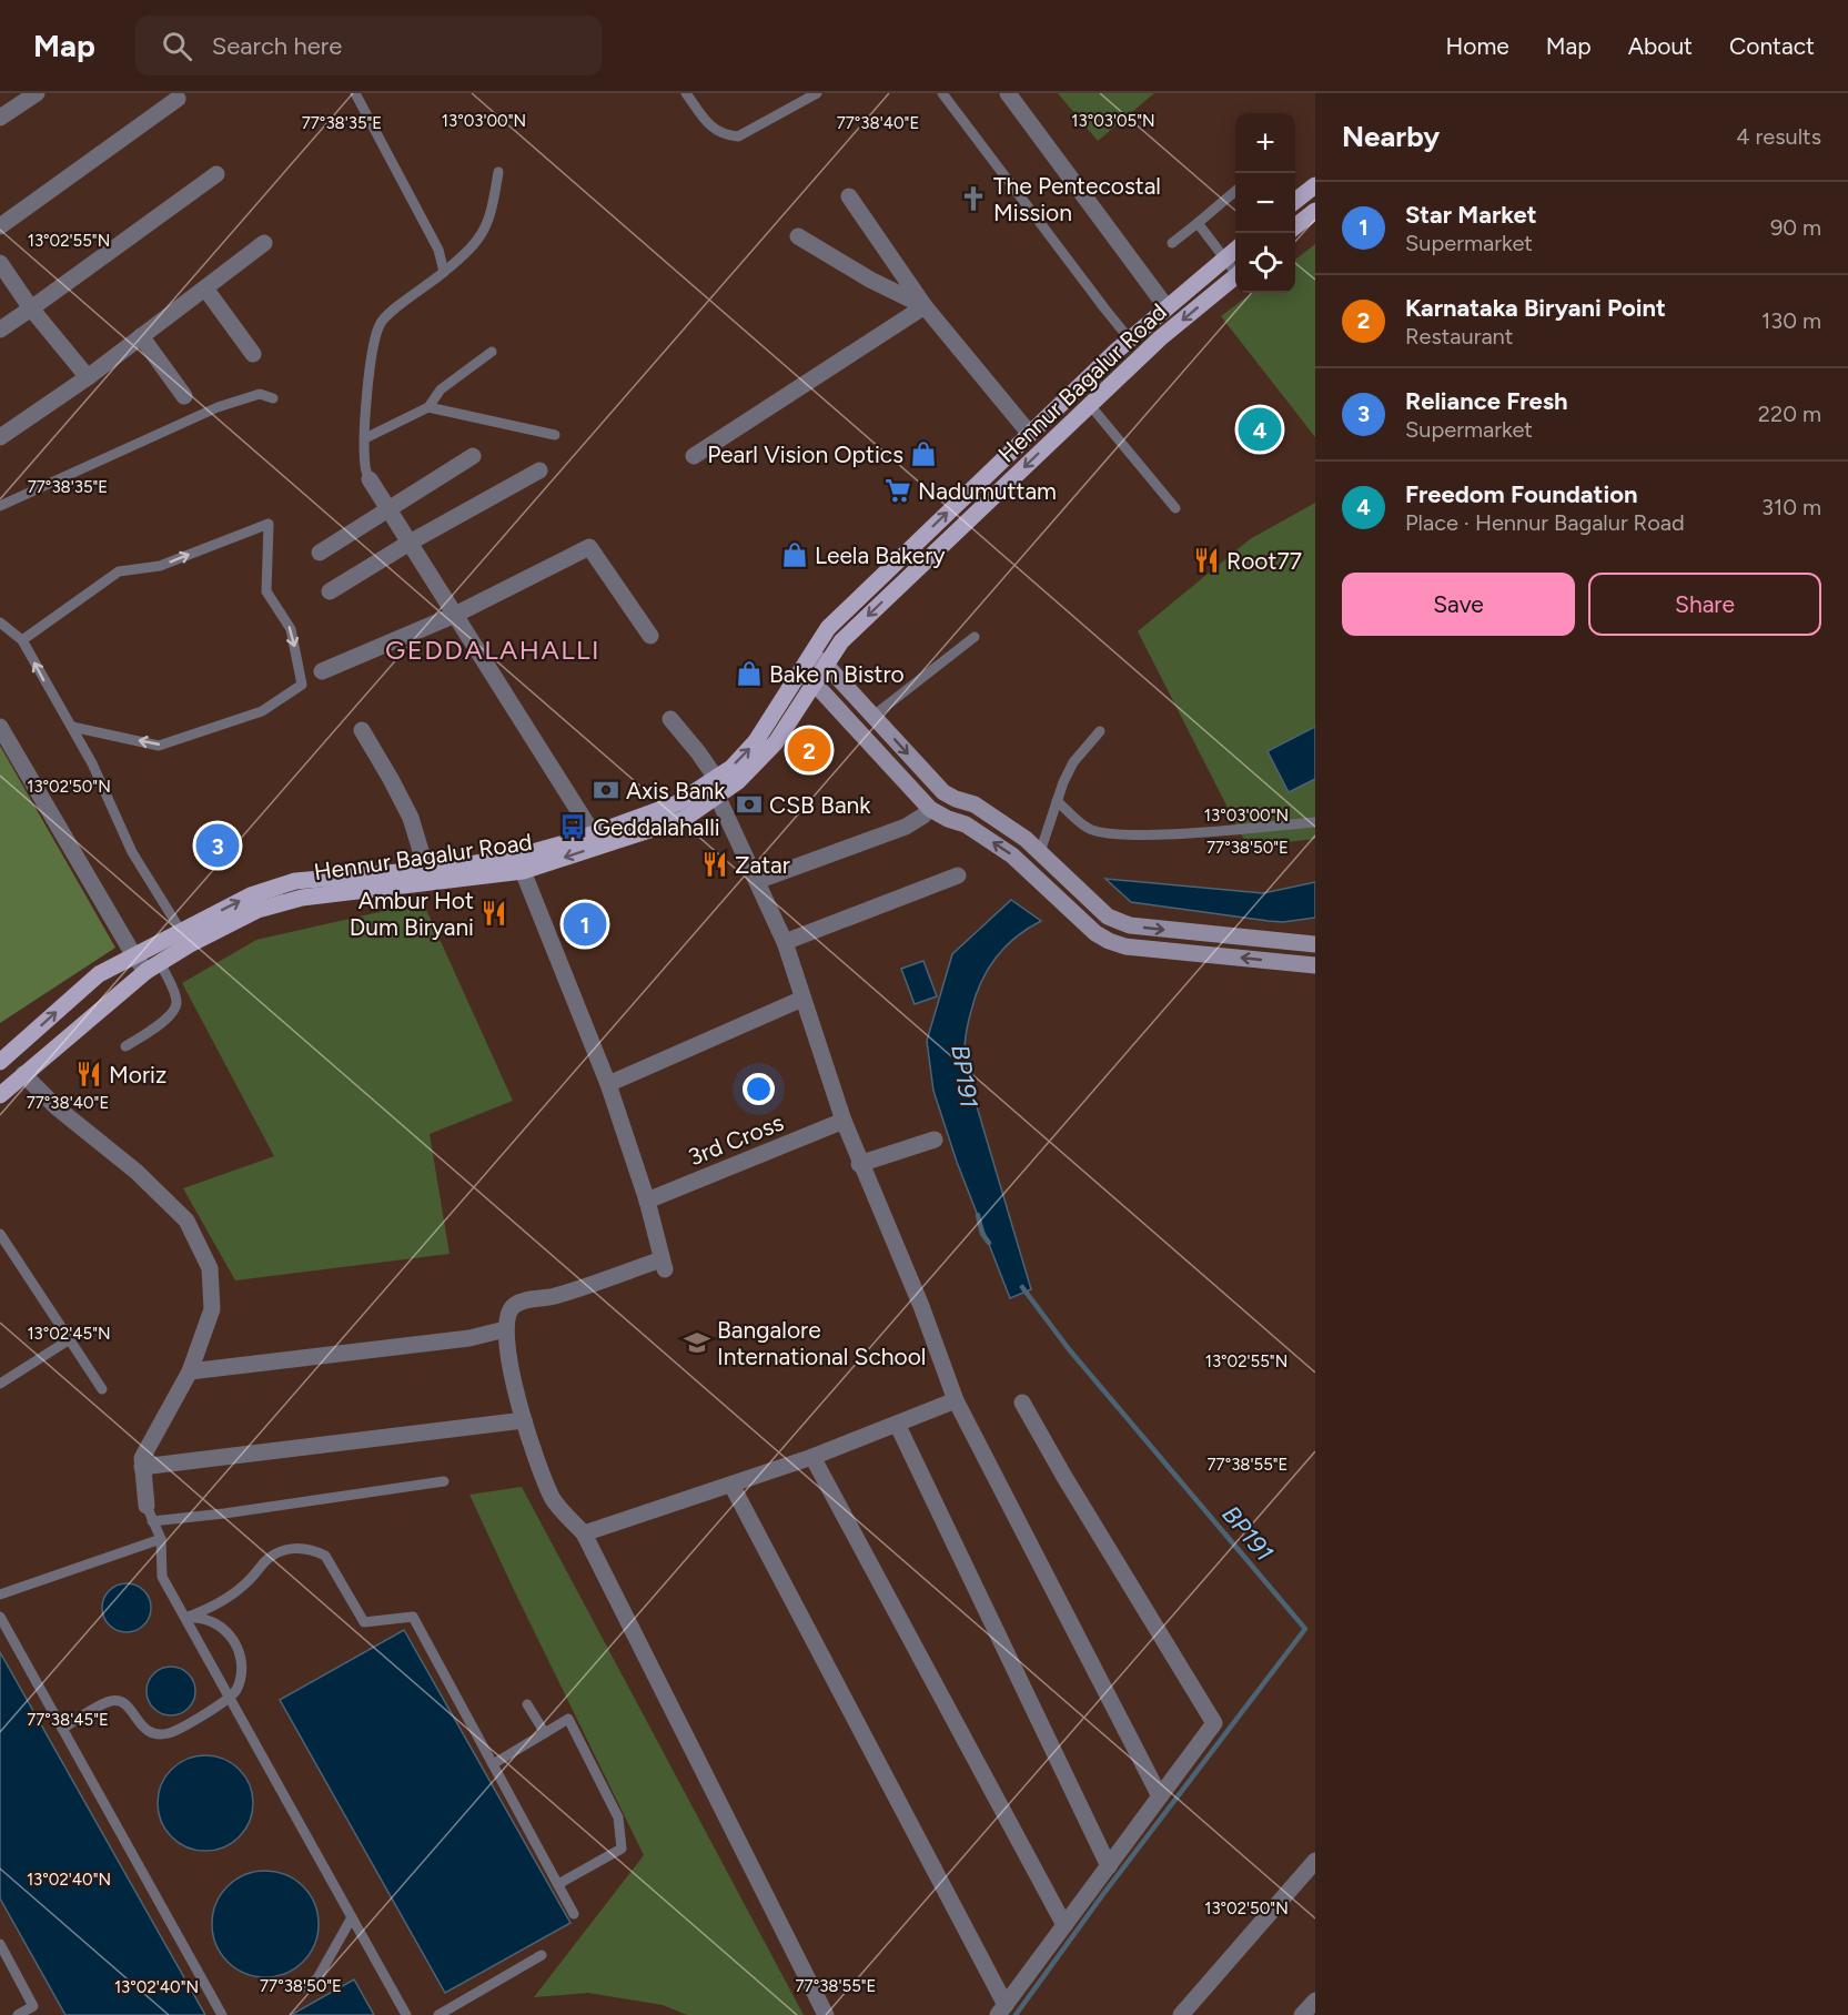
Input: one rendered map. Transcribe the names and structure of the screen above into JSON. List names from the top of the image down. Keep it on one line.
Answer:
{"streets":{"main road":["Hennur Bagalur Road"],"street":["3rd Cross"]},"districts":["GEDDALAHALLI"],"water":["BP191"],"places":{"church":["The Pentecostal Mission"],"shop":["Pearl Vision Optics","Leela Bakery","Bake n Bistro"],"supermarket":["Nadumuttam"],"restaurant":["Root77","Zatar","Ambur Hot Dum Biryani","Moriz"],"bank":["Axis Bank","CSB Bank"],"bus stop":["Geddalahalli"],"school or university":["Bangalore International School"]},"page":{"header":"Map","search":"Search here","nav":["Home","Map","About","Contact"],"heading":["Nearby","4 results"],"map_buttons":["+","−"],"list":[{"mark":"1","name":"Star Market","note":"Supermarket","value":"90 m"},{"mark":"2","name":"Karnataka Biryani Point","note":"Restaurant","value":"130 m"},{"mark":"3","name":"Reliance Fresh","note":"Supermarket","value":"220 m"},{"mark":"4","name":"Freedom Foundation","note":"Place · Hennur Bagalur Road","value":"310 m"}],"pins":["4","2","3","1"],"buttons":["Save","Share"]},"coordinates":["13°03'00\"N","13°03'05\"N","77°38'35\"E","77°38'40\"E","13°02'55\"N","13°02'50\"N","77°38'50\"E","13°02'45\"N","77°38'55\"E","77°38'45\"E","13°02'40\"N"]}
